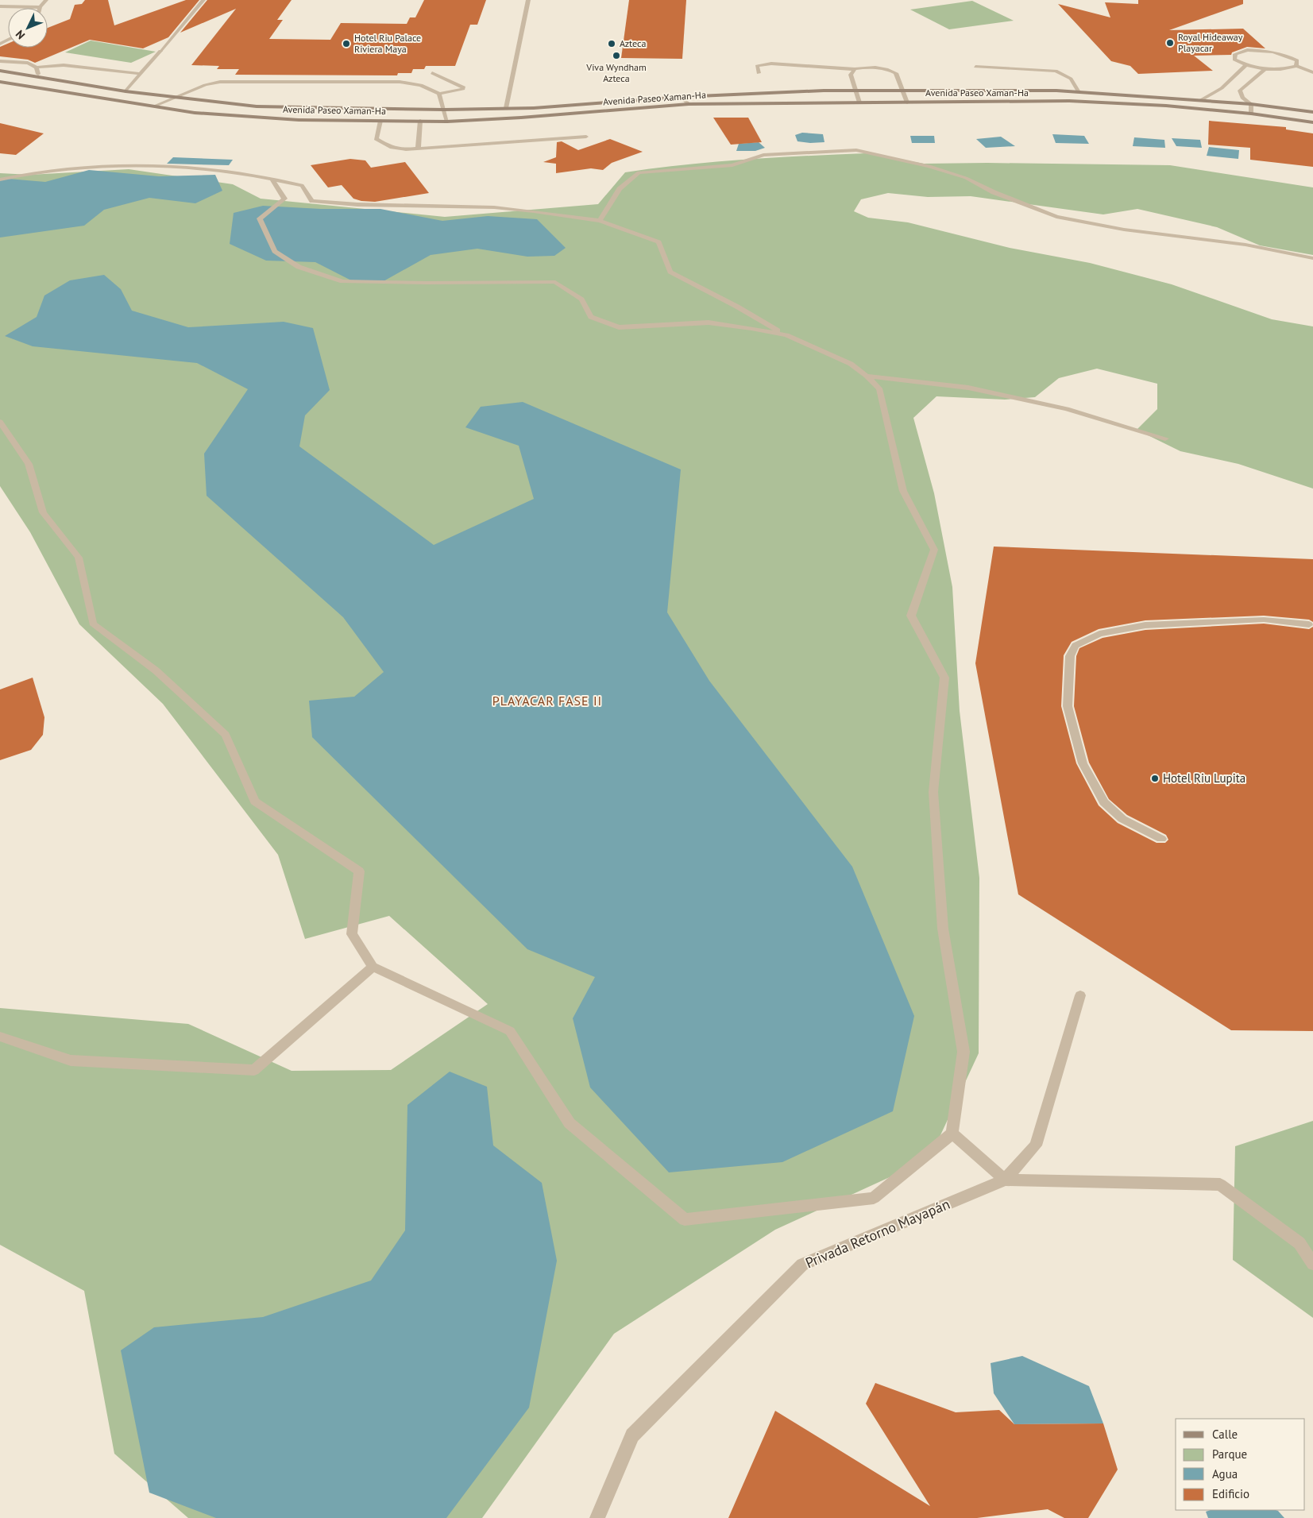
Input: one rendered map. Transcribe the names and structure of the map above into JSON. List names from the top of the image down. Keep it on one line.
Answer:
{"streets":{"main road":["Avenida Paseo Xaman-Ha"],"street":["Privada Retorno Mayapán"]},"districts":["PLAYACAR FASE II"],"places":["Royal Hideaway Playacar","Hotel Riu Palace Riviera Maya","Azteca","Viva Wyndham Azteca","Hotel Riu Lupita"],"legend":["Calle","Parque","Agua","Edificio"],"north":"bottom left"}
